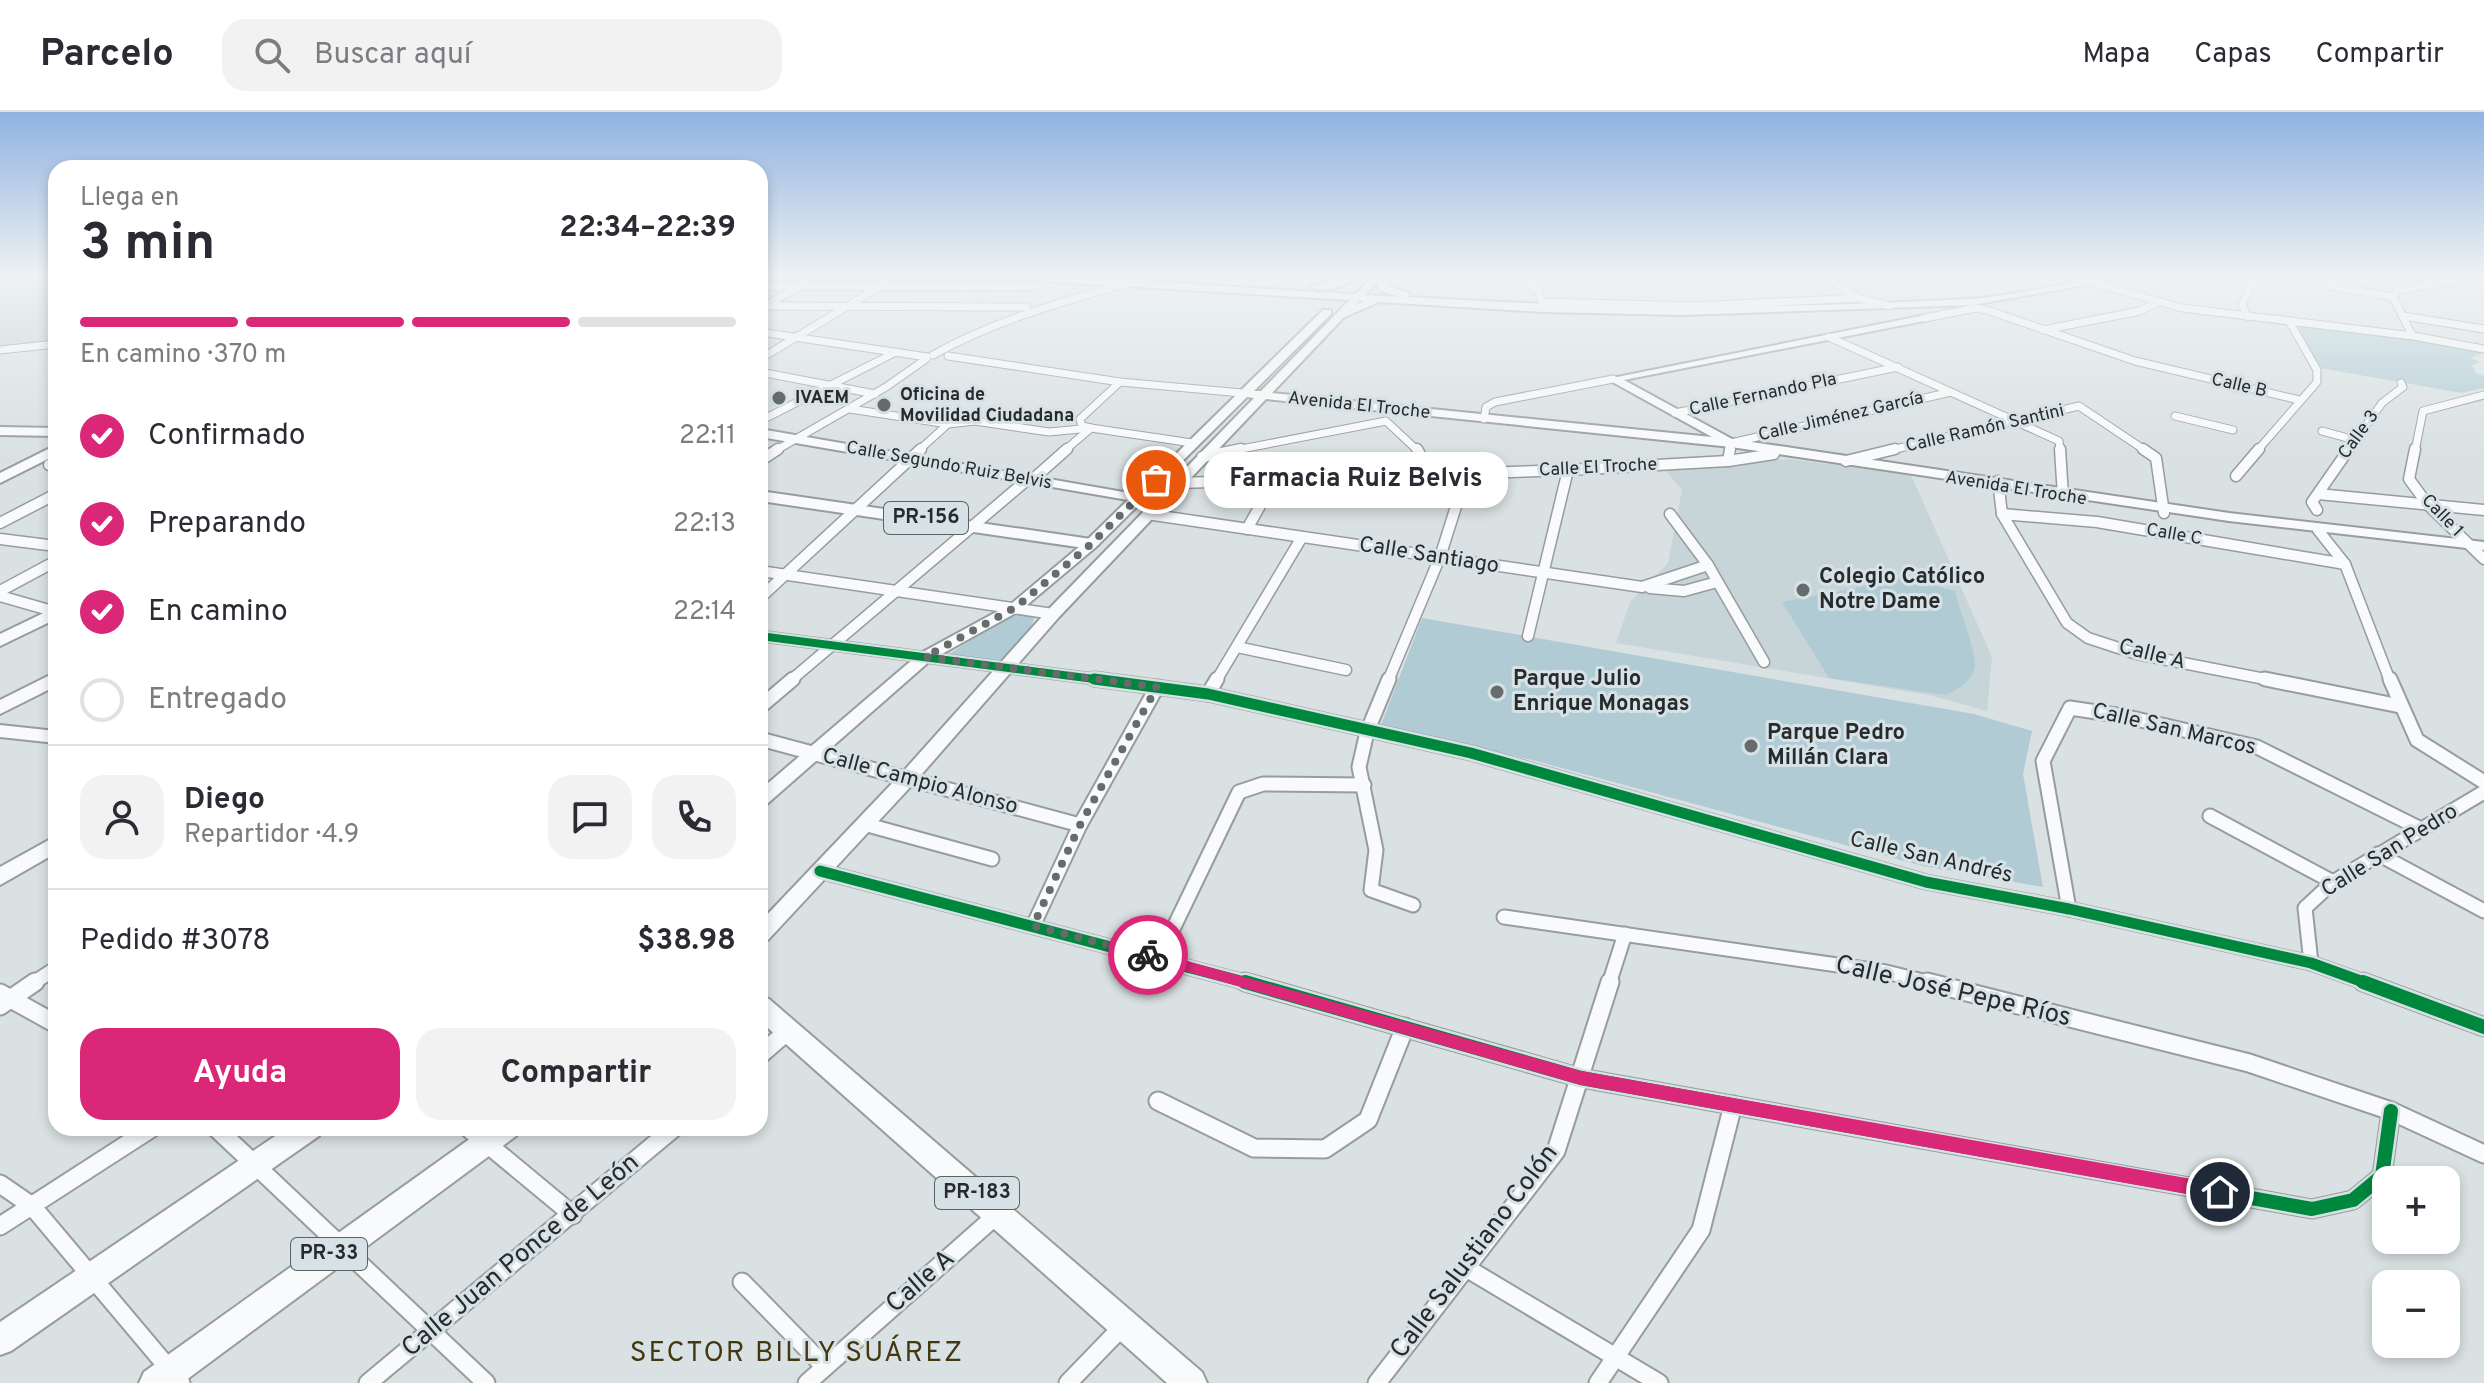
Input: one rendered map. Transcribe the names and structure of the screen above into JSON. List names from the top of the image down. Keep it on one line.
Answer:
{"streets":{"main road":["PR-156","PR-183","PR-33"],"street":["Calle B","Calle Fernando Pla","Avenida El Troche","Calle Jiménez García","Calle Ramón Santini","Calle 3","Calle Segundo Ruiz Belvis","Calle El Troche","Calle 1","Calle C","Calle Santiago","Calle A","Calle San Marcos","Calle Campio Alonso","Calle San Pedro","Calle San Andrés","Calle José Pepe Ríos","Calle Salustiano Colón","Calle Juan Ponce de León"]},"crossings":[["Avenida El Troche","Calle Jiménez García"],["Avenida El Troche","Calle Ramón Santini"],["Avenida El Troche","Calle El Troche"],["Avenida El Troche","Calle 1"],["Avenida El Troche","Calle A"],["Calle Jiménez García","Calle El Troche"],["Calle C","Calle A"],["Calle A","PR-183"],["Calle San Marcos","Calle San Pedro"],["Calle San Marcos","Calle San Andrés"],["Calle San Pedro","Calle San Andrés"],["Calle José Pepe Ríos","Calle Salustiano Colón"]],"districts":["SECTOR BILLY SUÁREZ"],"places":["IVAEM","Oficina de Movilidad Ciudadana","Farmacia Ruiz Belvis","Colegio Católico Notre Dame","Parque Julio Enrique Monagas","Parque Pedro Millán Clara"],"page":{"header":"Parcelo","search":"Buscar aquí","nav":["Mapa","Capas","Compartir"],"heading":["3 min","Llega en","22:34–22:39"],"panel":["Diego","Repartidor · 4.9","Pedido #3078","$38.98"],"bar":"En camino · 370 m","list":[["Confirmado","22:11"],["Preparando","22:13"],["En camino","22:14"],"Entregado"],"bubble":"Farmacia Ruiz Belvis","buttons":["Ayuda","Compartir"],"map_buttons":["+","−"]}}
